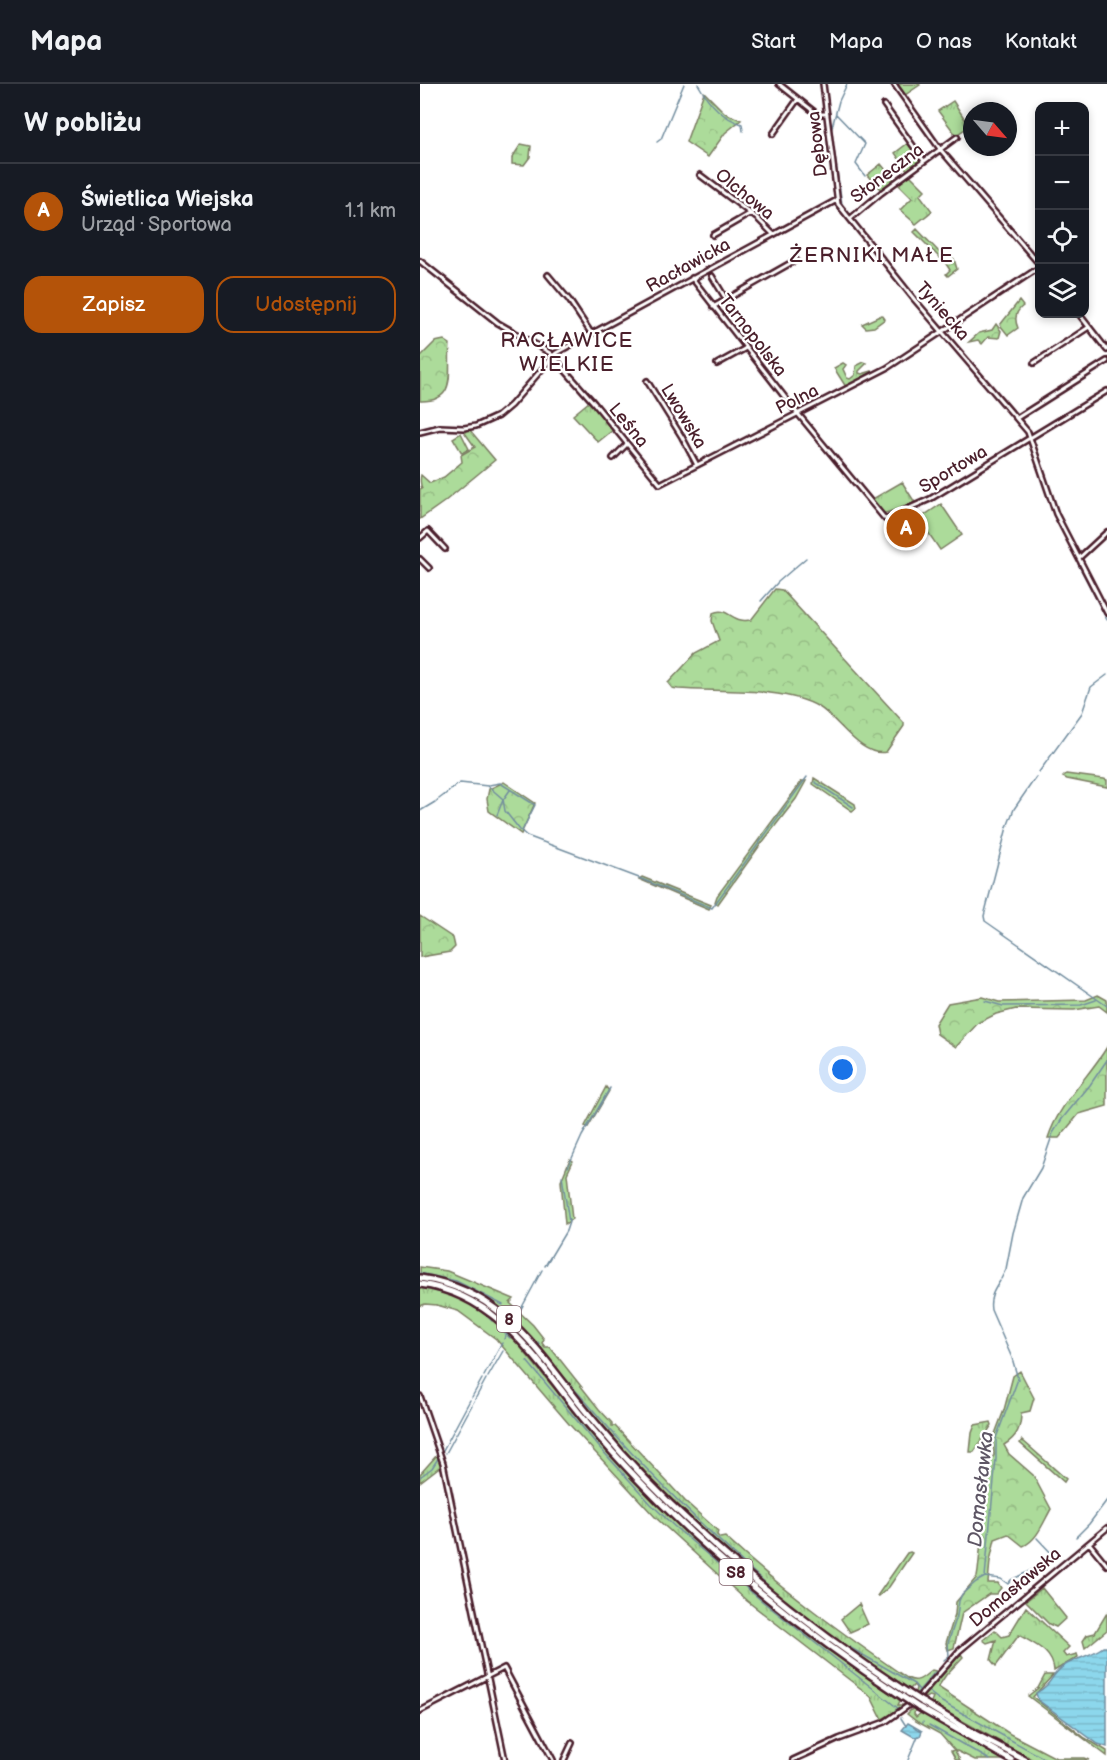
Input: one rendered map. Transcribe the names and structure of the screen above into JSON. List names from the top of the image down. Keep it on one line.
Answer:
{"streets":{"highway":["8","S8"],"street":["Dębowa","Słoneczna","Olchowa","Racławicka","Tyniecka","Tarnopolska","Polna","Lwowska","Leśna","Sportowa","Domasławska"]},"crossings":[["Dębowa","Racławicka"],["Dębowa","Tyniecka"],["Słoneczna","Tyniecka"],["Olchowa","Racławicka"],["Racławicka","Tyniecka"],["Racławicka","Tarnopolska"],["Racławicka","Leśna"],["Tyniecka","Polna"],["Tyniecka","Sportowa"],["Tarnopolska","Polna"],["Tarnopolska","Sportowa"],["Polna","Lwowska"],["Polna","Leśna"],["8","S8"]],"districts":["ŻERNIKI MAŁE","RACŁAWICE WIELKIE"],"water":["Domasławka"],"north":"bottom right","page":{"header":"Mapa","nav":["Start","Mapa","O nas","Kontakt"],"heading":"W pobliżu","map_buttons":["+","−"],"list":[{"mark":"A","name":"Świetlica Wiejska","note":"Urząd · Sportowa","value":"1.1 km"}],"buttons":["Zapisz","Udostępnij"],"pins":"A"}}
